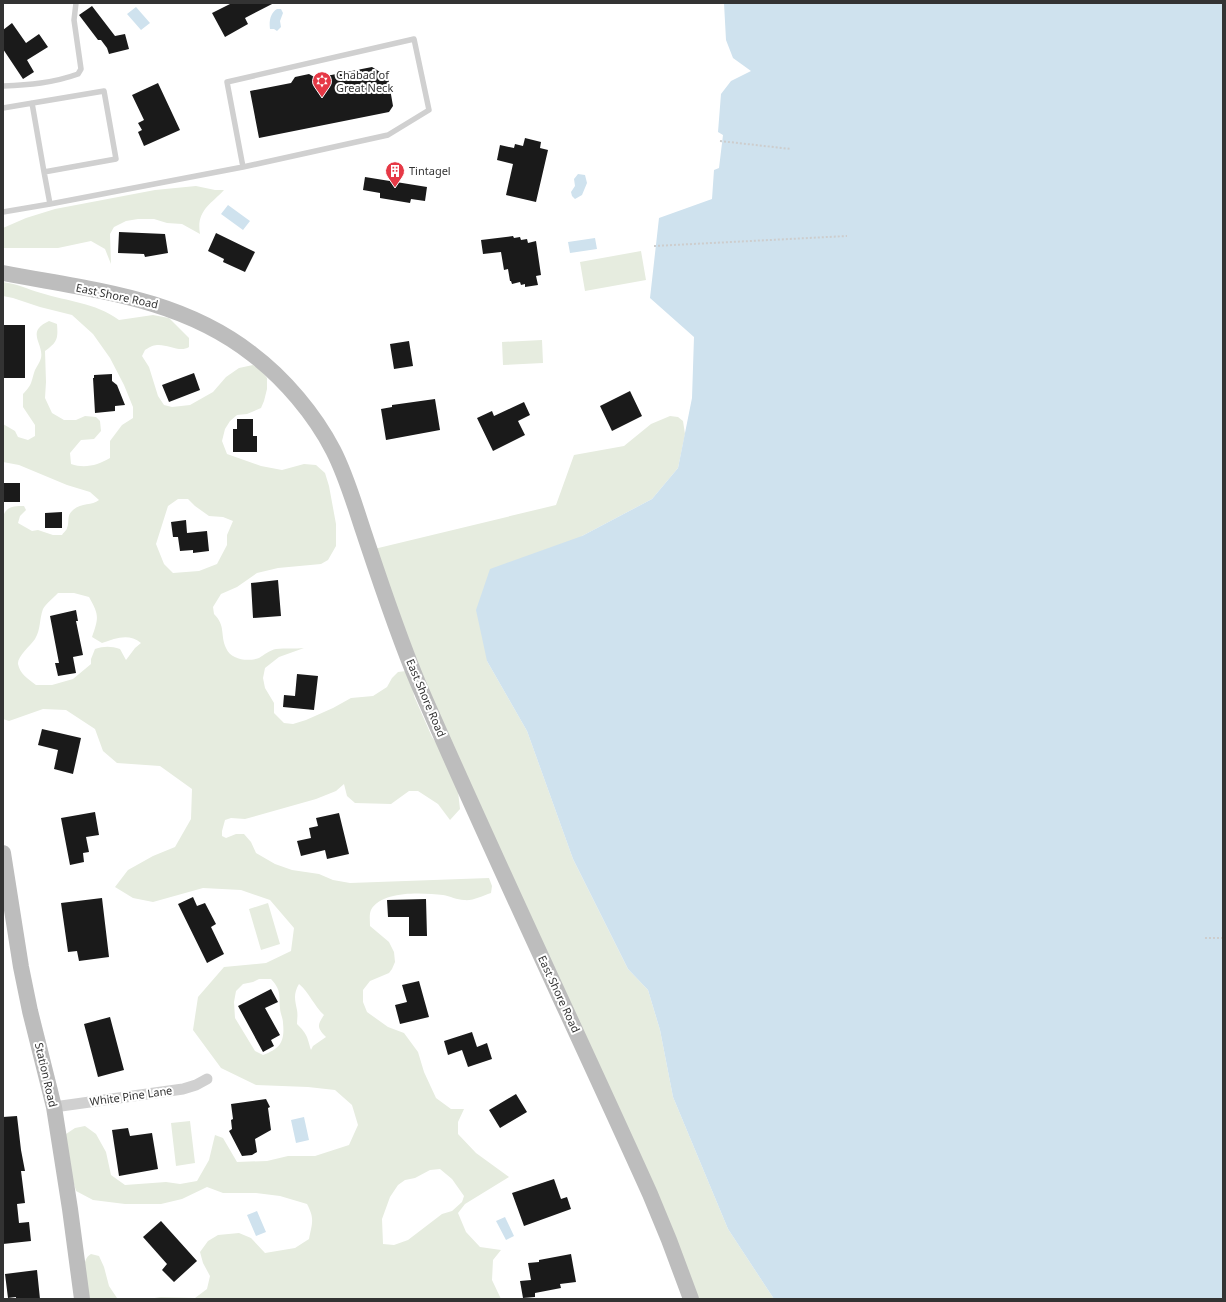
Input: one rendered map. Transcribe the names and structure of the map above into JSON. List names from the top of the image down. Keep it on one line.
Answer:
{"streets":{"main road":["East Shore Road","Station Road"],"street":["White Pine Lane"]},"crossings":[["Station Road","White Pine Lane"]],"places":{"synagogue":["Chabad of Great Neck"],"building":["Tintagel"]}}
